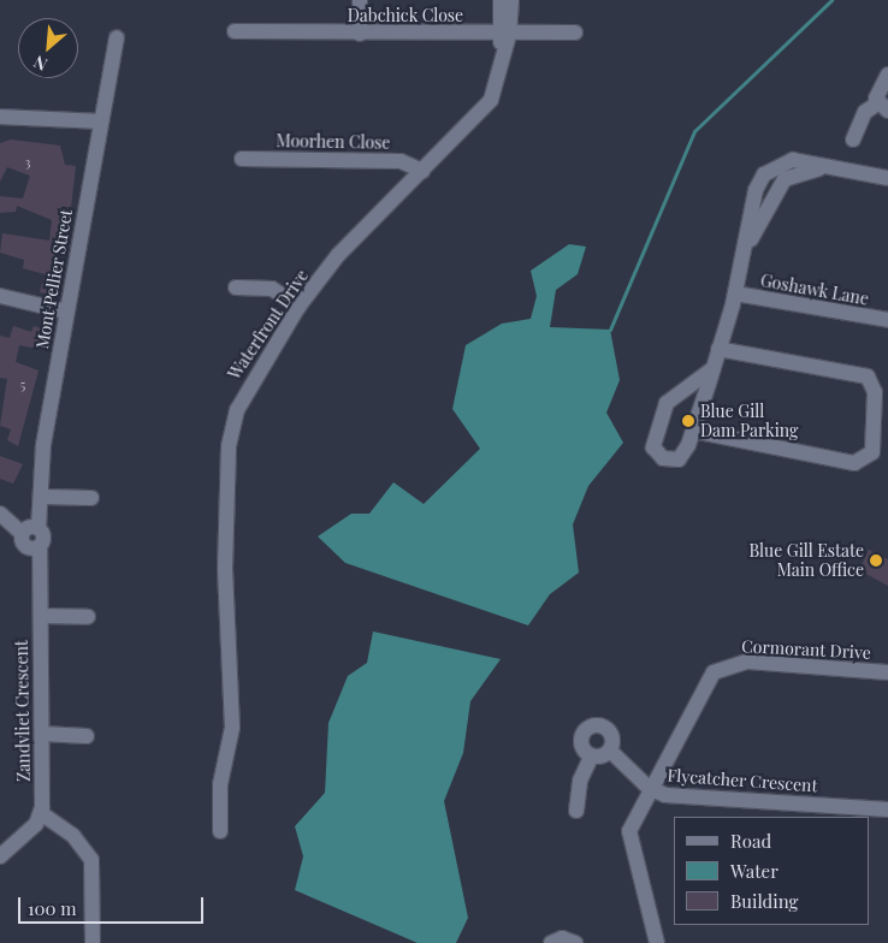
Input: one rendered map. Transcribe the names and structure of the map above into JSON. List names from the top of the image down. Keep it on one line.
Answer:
{"streets":{"street":["Dabchick Close","Moorhen Close","Mont Pellier Street","Goshawk Lane","Waterfront Drive","Cormorant Drive","Zandvliet Crescent","Flycatcher Crescent"]},"crossings":[["Dabchick Close","Waterfront Drive"],["Moorhen Close","Waterfront Drive"],["Mont Pellier Street","Zandvliet Crescent"],["Cormorant Drive","Flycatcher Crescent"]],"places":["Blue Gill Dam Parking","Blue Gill Estate Main Office"],"house_numbers":["3","5"],"legend":["Road","Water","Building"],"scale_bar":"100 m","north":"bottom left"}
